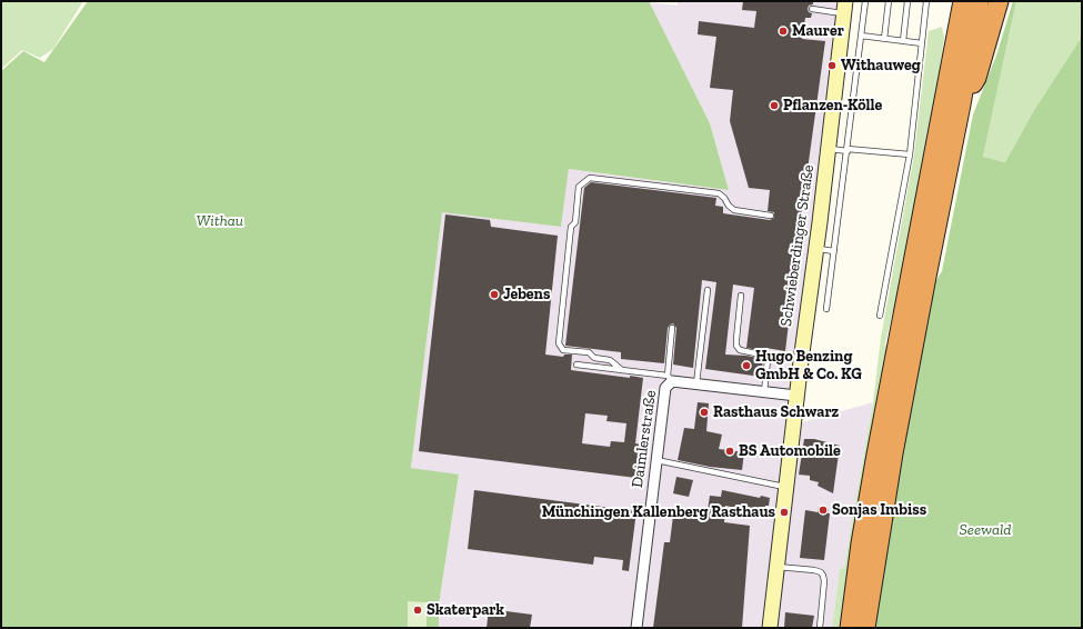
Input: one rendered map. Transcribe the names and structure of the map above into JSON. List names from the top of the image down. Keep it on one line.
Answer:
{"streets":{"street":["Schwieberdinger Straße","Daimlerstraße"]},"crossings":[["Schwieberdinger Straße","Daimlerstraße"]],"parks":["Withau","Seewald"],"places":["Maurer","Withauweg","Pflanzen-Kölle","Jebens","Hugo Benzing GmbH & Co. KG","Rasthaus Schwarz","BS Automobile","Sonjas Imbiss","Münchingen Kallenberg Rasthaus","Skaterpark"]}
